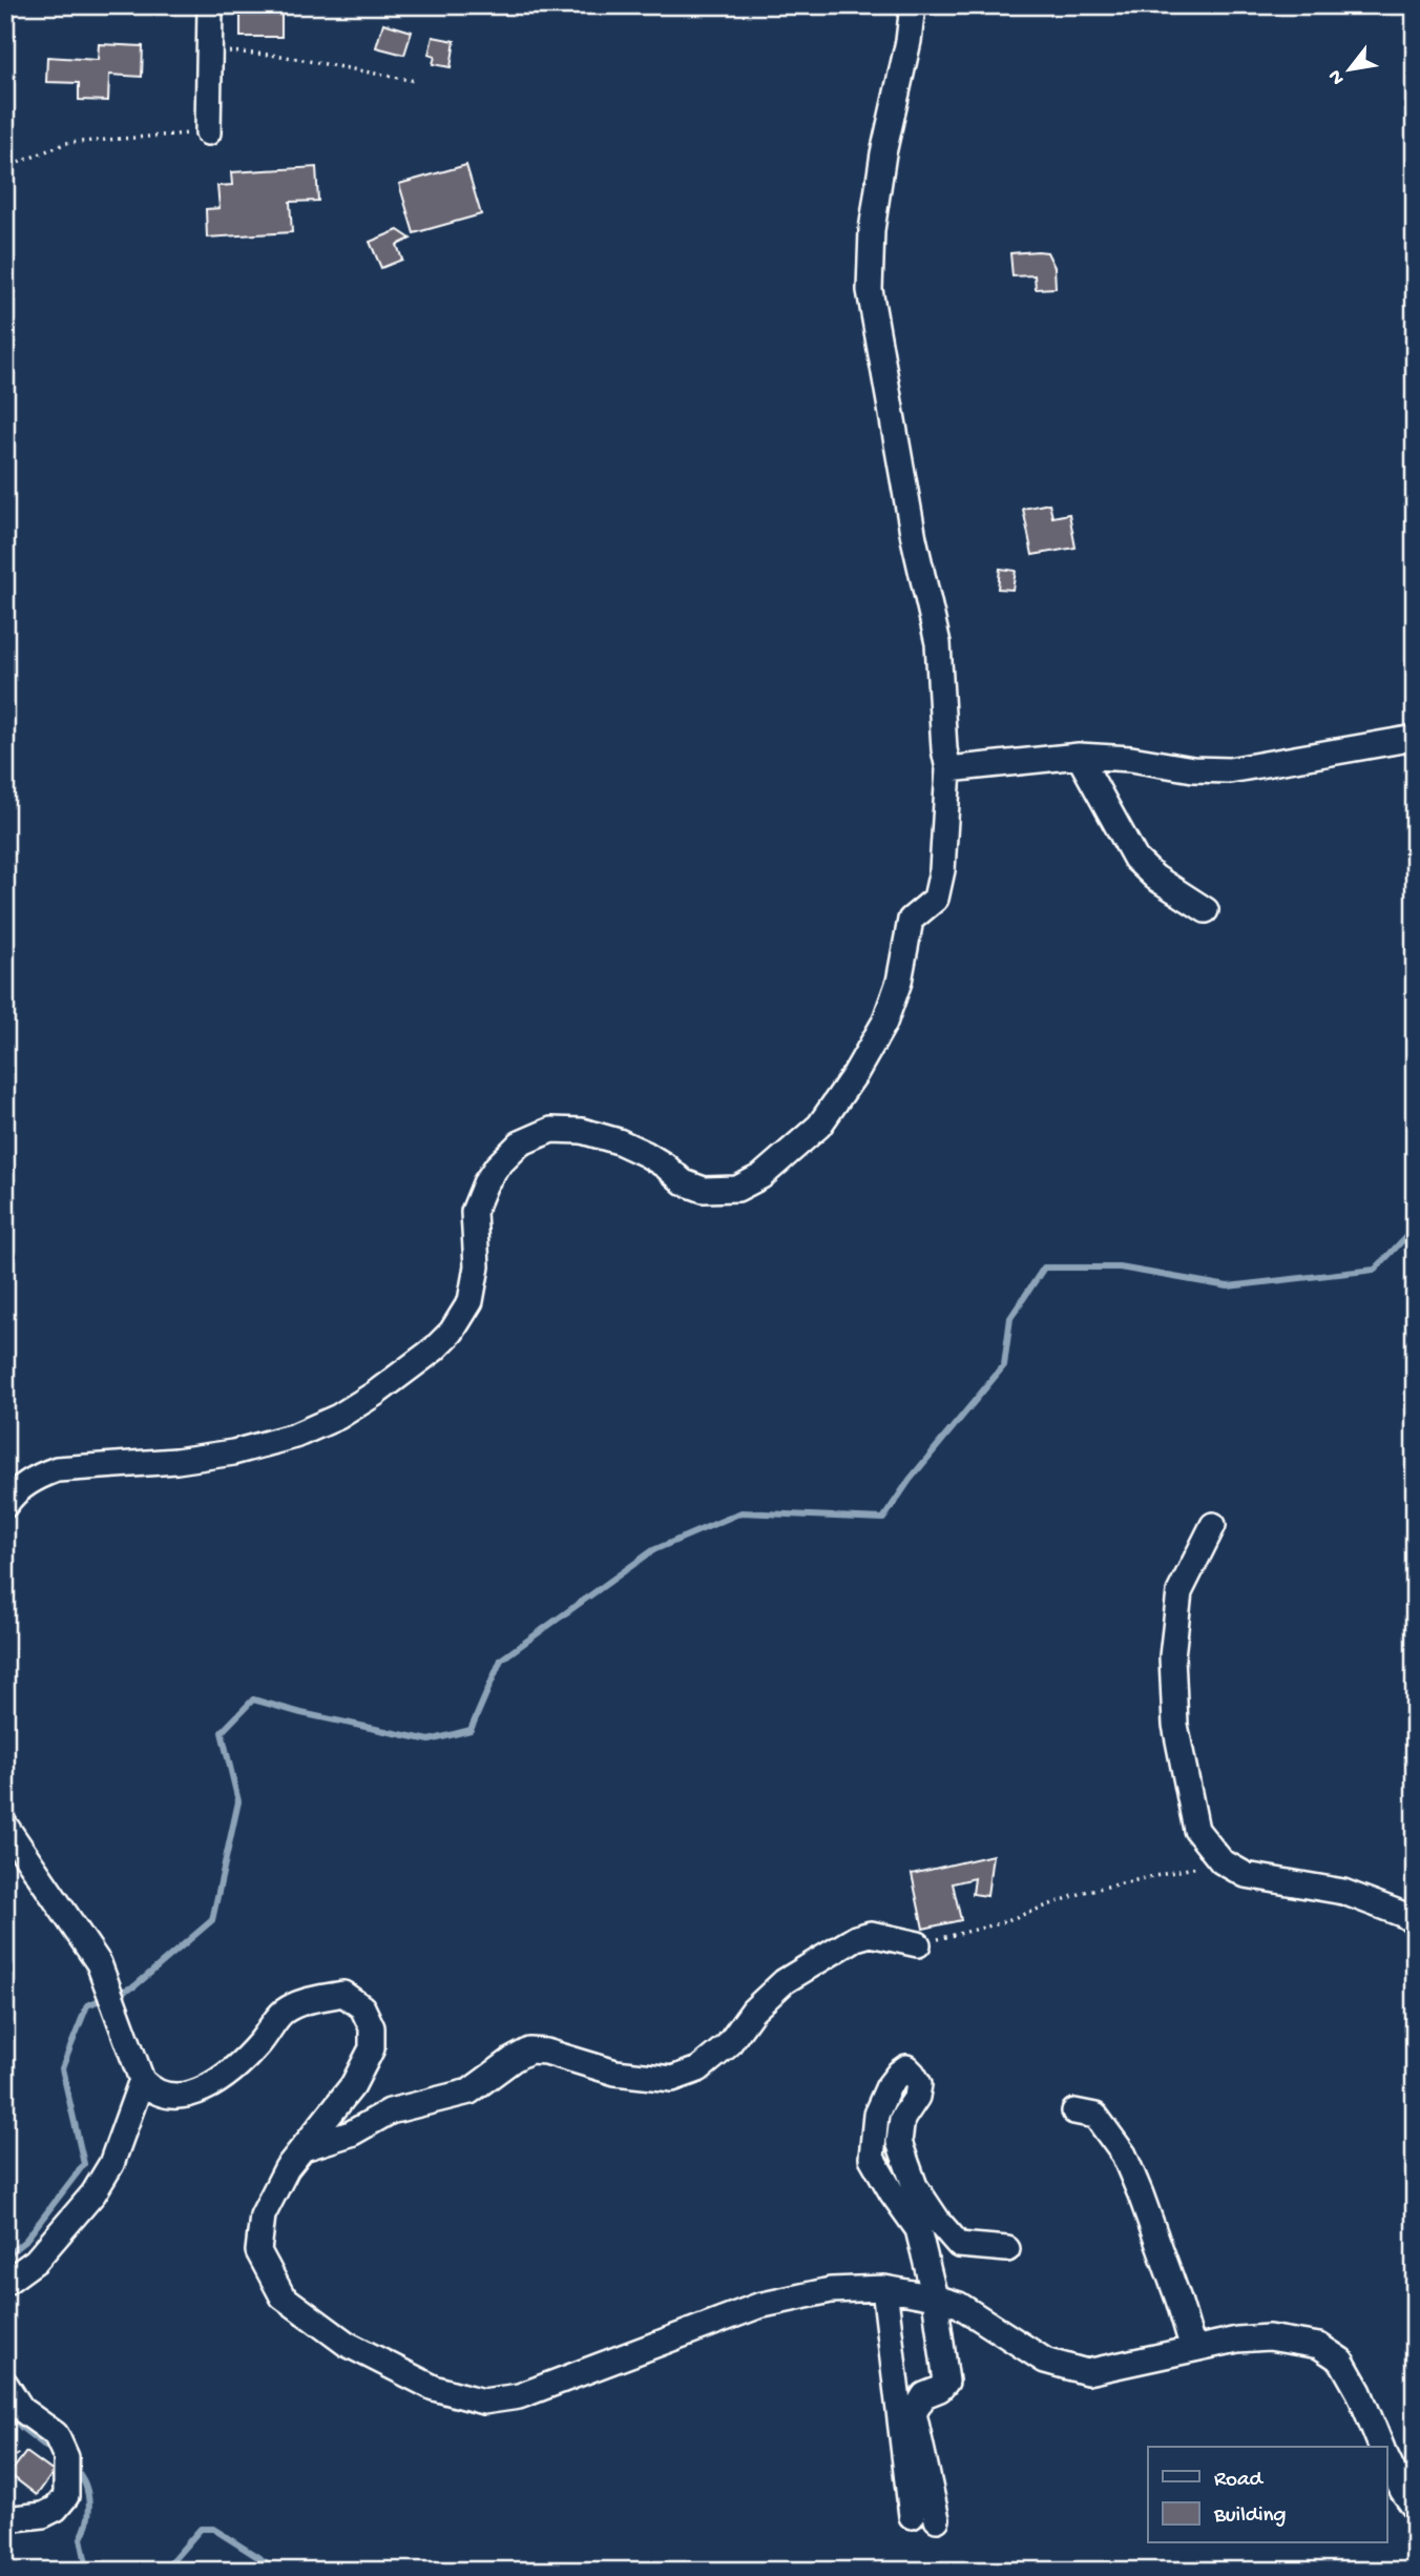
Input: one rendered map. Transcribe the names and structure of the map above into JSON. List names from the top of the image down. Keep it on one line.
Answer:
{"legend":["Road","Building"],"north":"bottom left"}
